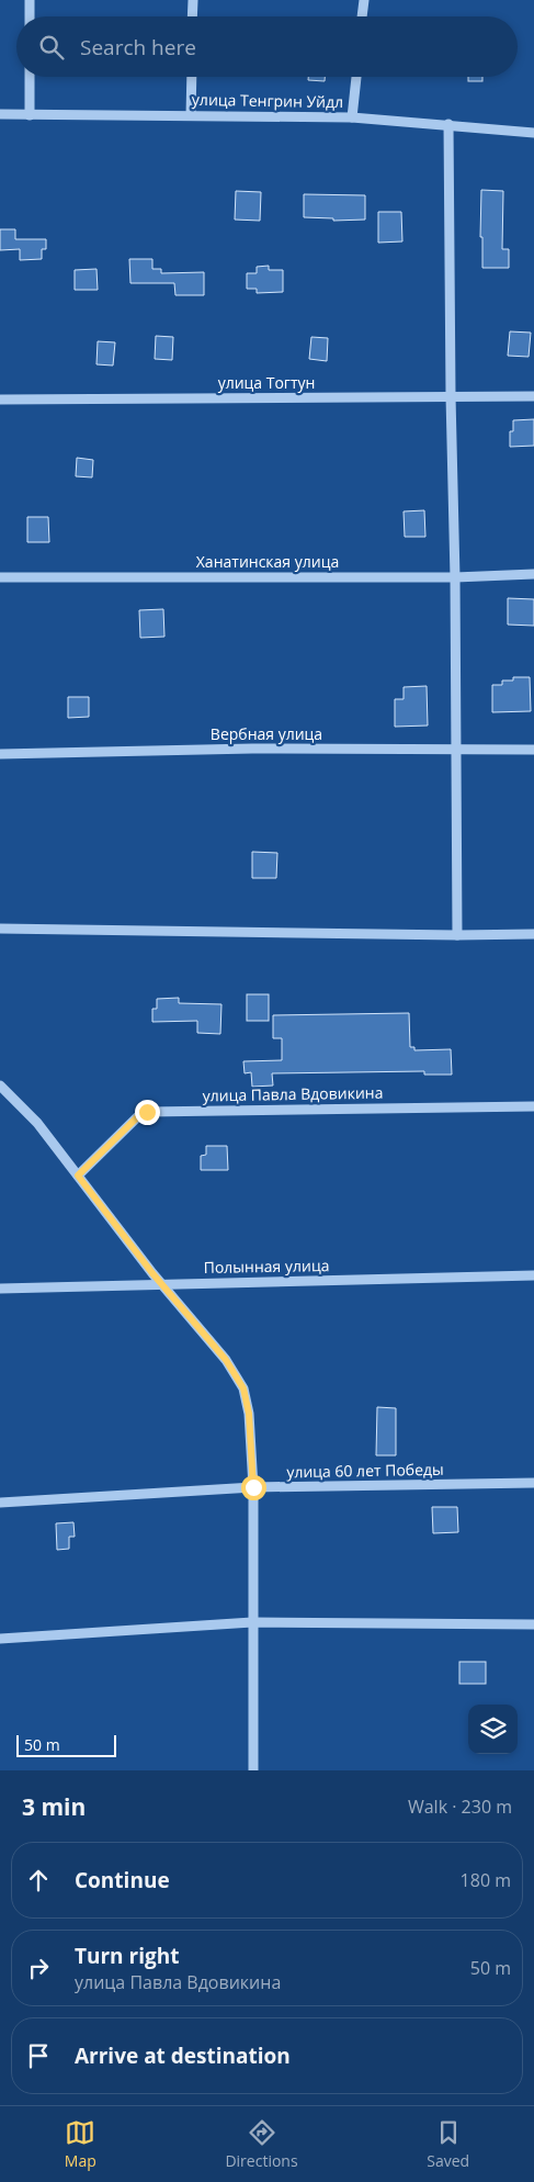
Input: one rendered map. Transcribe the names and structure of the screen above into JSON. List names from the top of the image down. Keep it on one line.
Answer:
{"streets":{"street":["улица Тенгрин Уйдл","улица Тогтун","Ханатинская улица","Вербная улица","улица Павла Вдовикина","Полынная улица","улица 60 лет Победы"]},"scale_bar":"50 m","page":{"search":"Search here","scale":"50 m","heading":["3 min","Walk · 230 m"],"list":[["Continue","180 m"],["Turn right","улица Павла Вдовикина","50 m"],"Arrive at destination"],"nav":["Map","Directions","Saved"]}}
